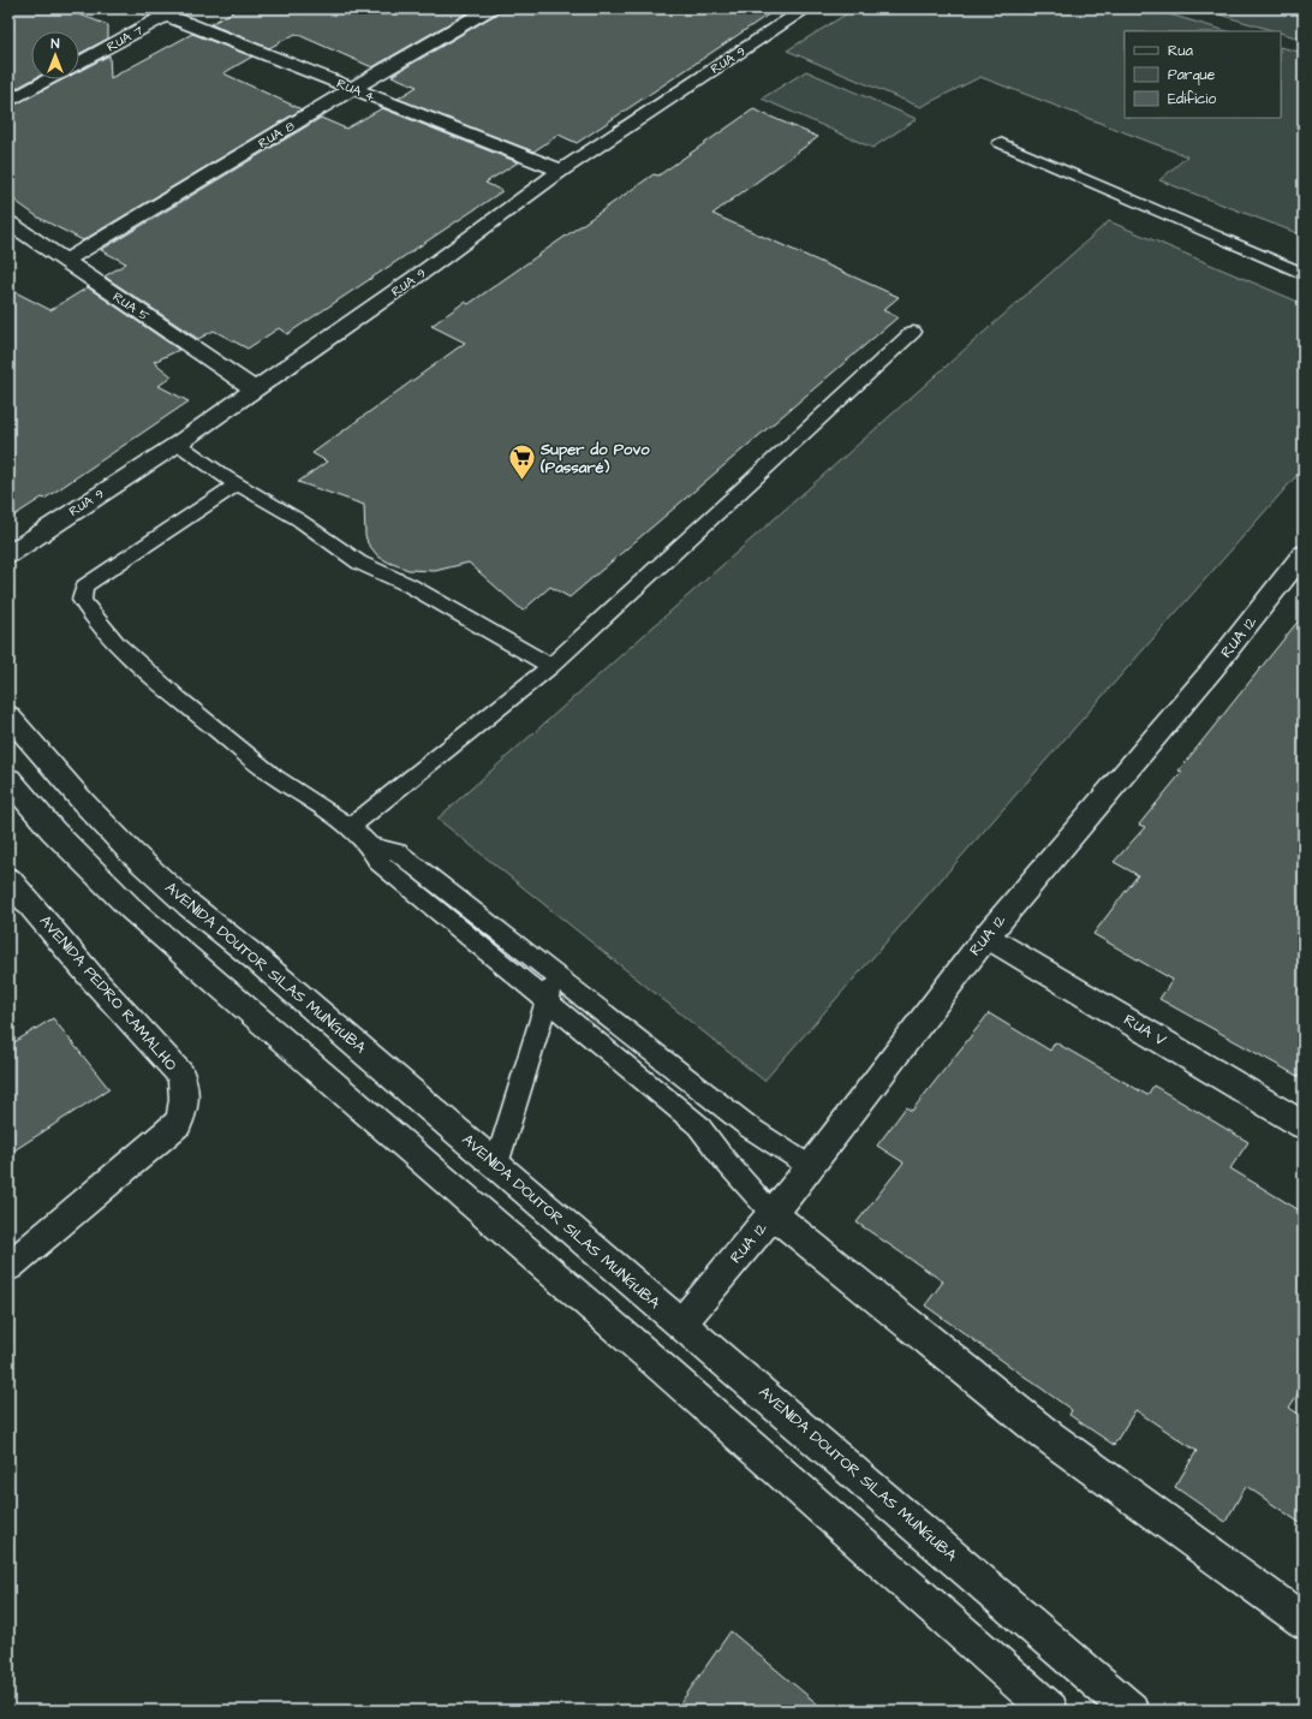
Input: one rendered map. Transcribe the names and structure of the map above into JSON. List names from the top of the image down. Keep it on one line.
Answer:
{"streets":{"street":["RUA 7","RUA 9","RUA 4","RUA 8","RUA 5","RUA 12","AVENIDA DOUTOR SILAS MUNGUBA","AVENIDA PEDRO RAMALHO","RUA V"]},"crossings":[["RUA 7","RUA 4"],["RUA 9","RUA 4"],["RUA 9","RUA 5"],["RUA 4","RUA 8"],["RUA 8","RUA 5"],["RUA 12","AVENIDA DOUTOR SILAS MUNGUBA"],["RUA 12","RUA V"]],"places":{"supermarket":["Super do Povo (Passaré)"]},"legend":["Rua","Parque","Edifício"],"north":"top"}
